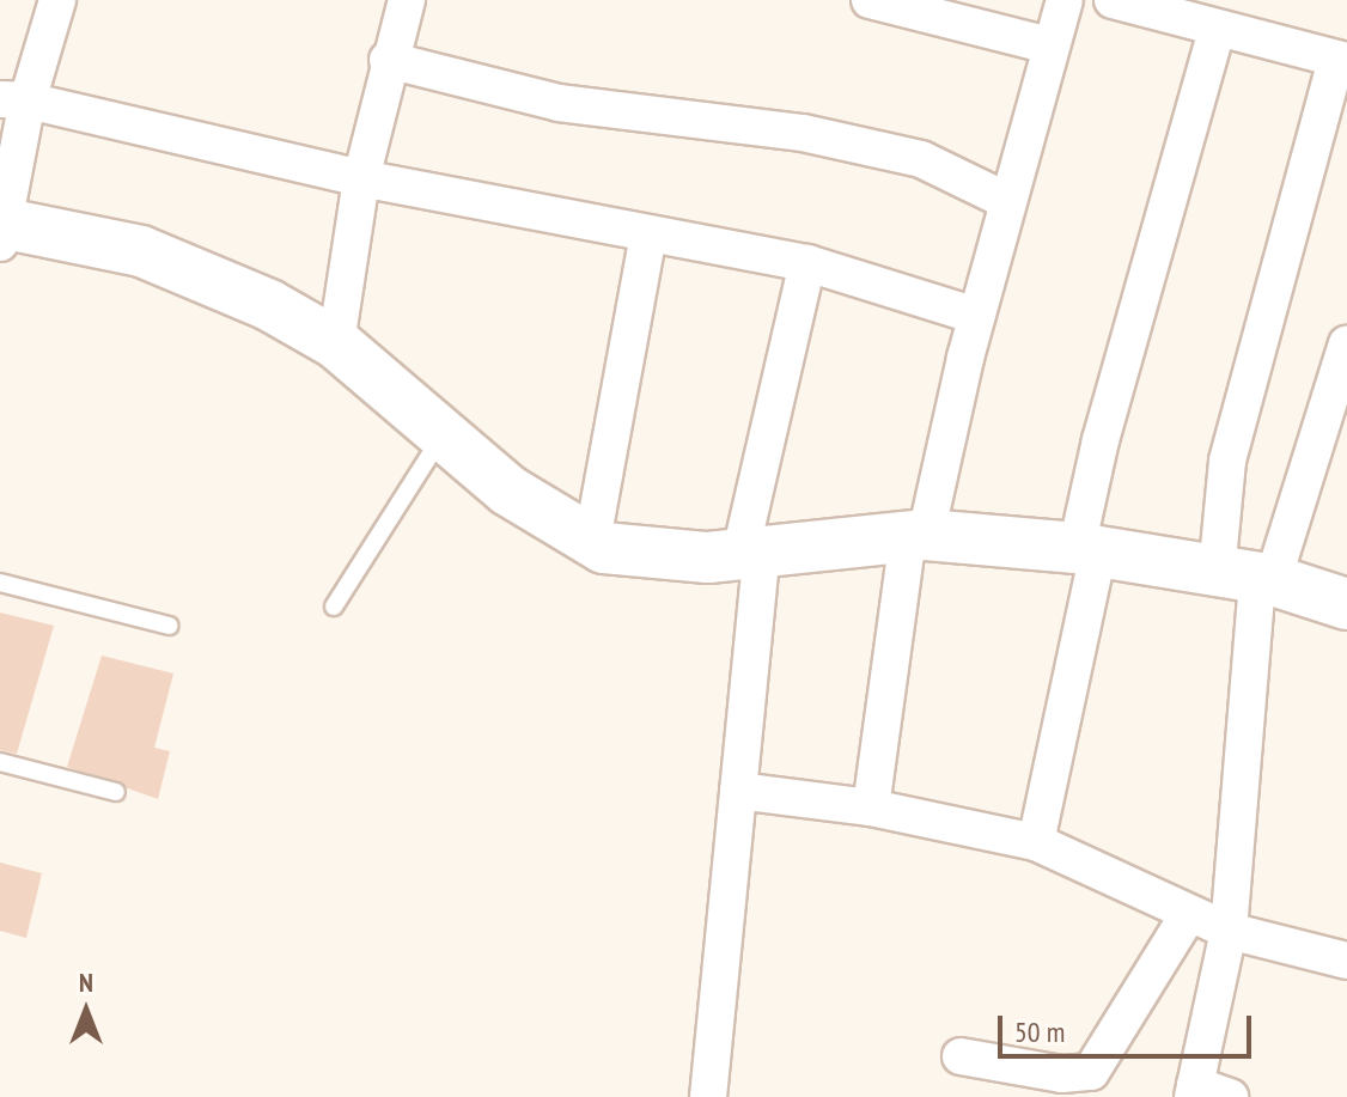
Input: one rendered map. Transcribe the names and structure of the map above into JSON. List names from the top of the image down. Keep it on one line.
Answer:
{"scale_bar":"50 m","north":"top"}
